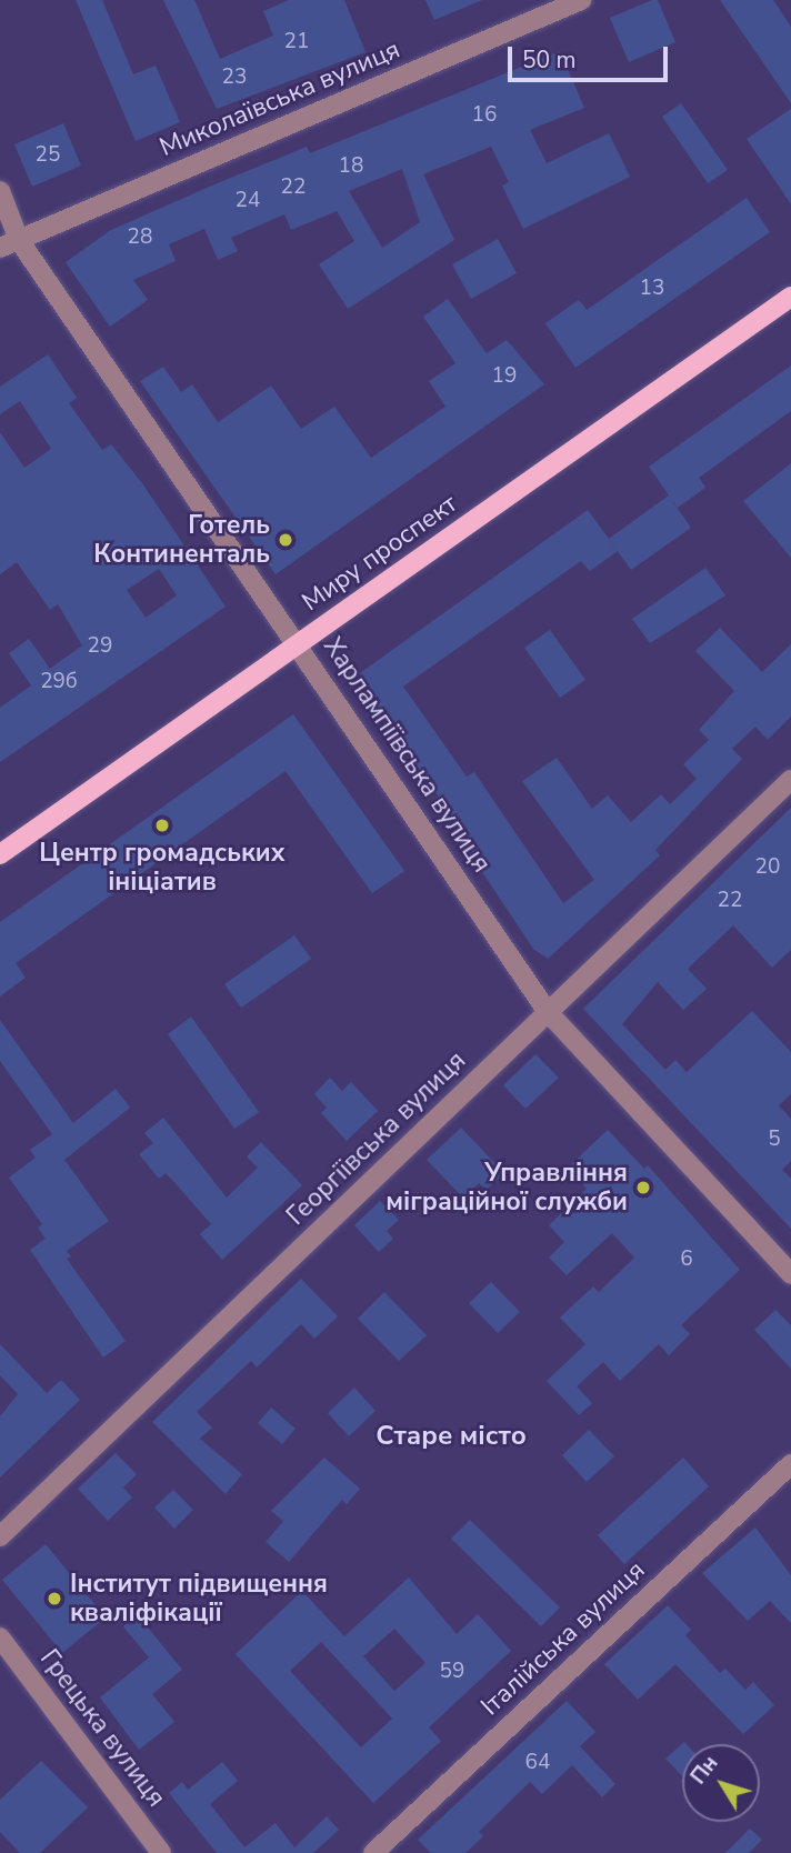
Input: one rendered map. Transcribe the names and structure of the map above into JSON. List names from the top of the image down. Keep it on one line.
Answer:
{"streets":{"main road":["Миру проспект"],"street":["Миколаївська вулиця","Харлампіївська вулиця","Георгіївська вулиця","Італійська вулиця","Грецька вулиця"]},"crossings":[["Миколаївська вулиця","Харлампіївська вулиця"],["Миру проспект","Харлампіївська вулиця"],["Харлампіївська вулиця","Георгіївська вулиця"]],"districts":["Старе місто"],"places":["Готель Континенталь","Центр громадських ініціатив","Управління міграційної служби","Інститут підвищення кваліфікації"],"house_numbers":["21","23","16","25","18","22","24","28","13","19","29","29б","20","22","5","6","59","64"],"scale_bar":"50 m","north":"top left"}
